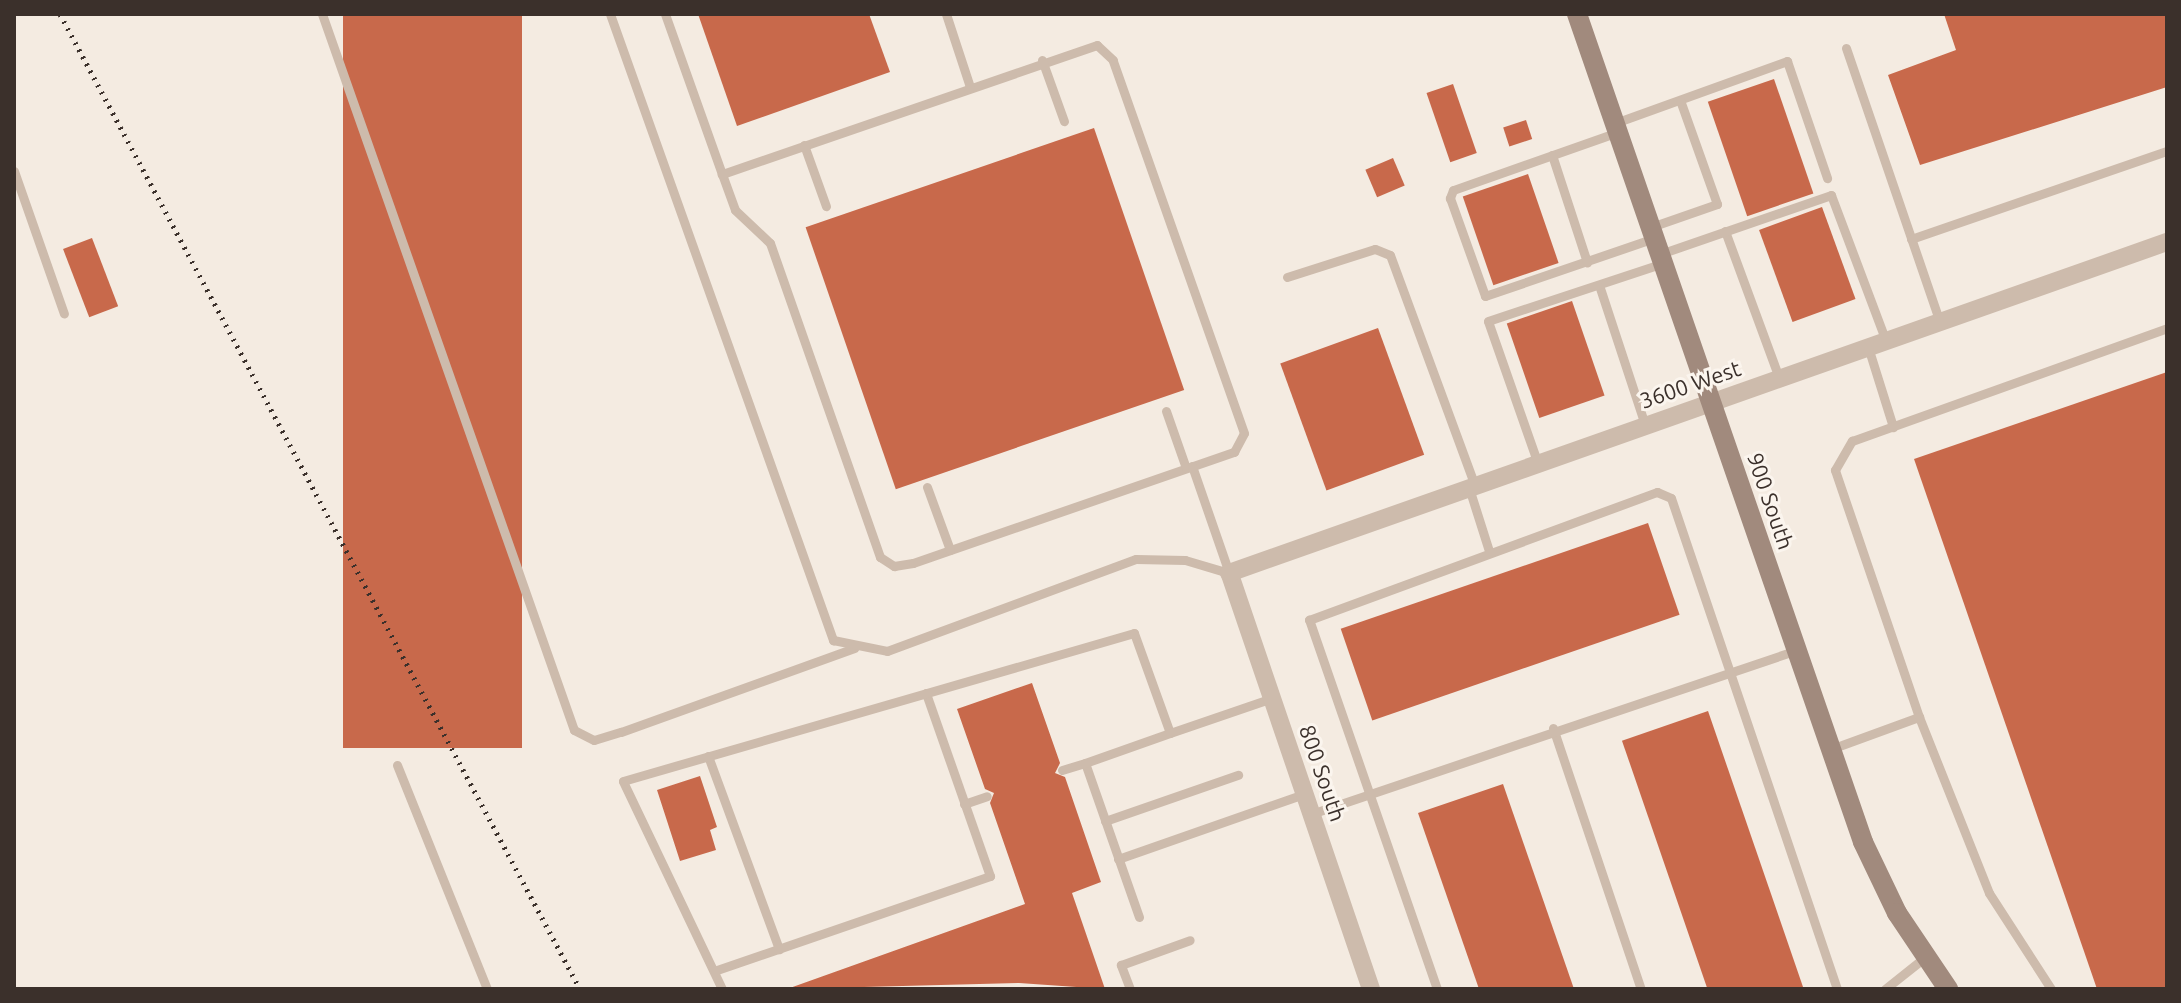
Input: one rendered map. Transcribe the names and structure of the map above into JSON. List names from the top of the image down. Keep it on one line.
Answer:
{"streets":{"street":["3600 West","900 South","800 South"]},"crossings":[["3600 West","900 South"],["3600 West","800 South"]]}
